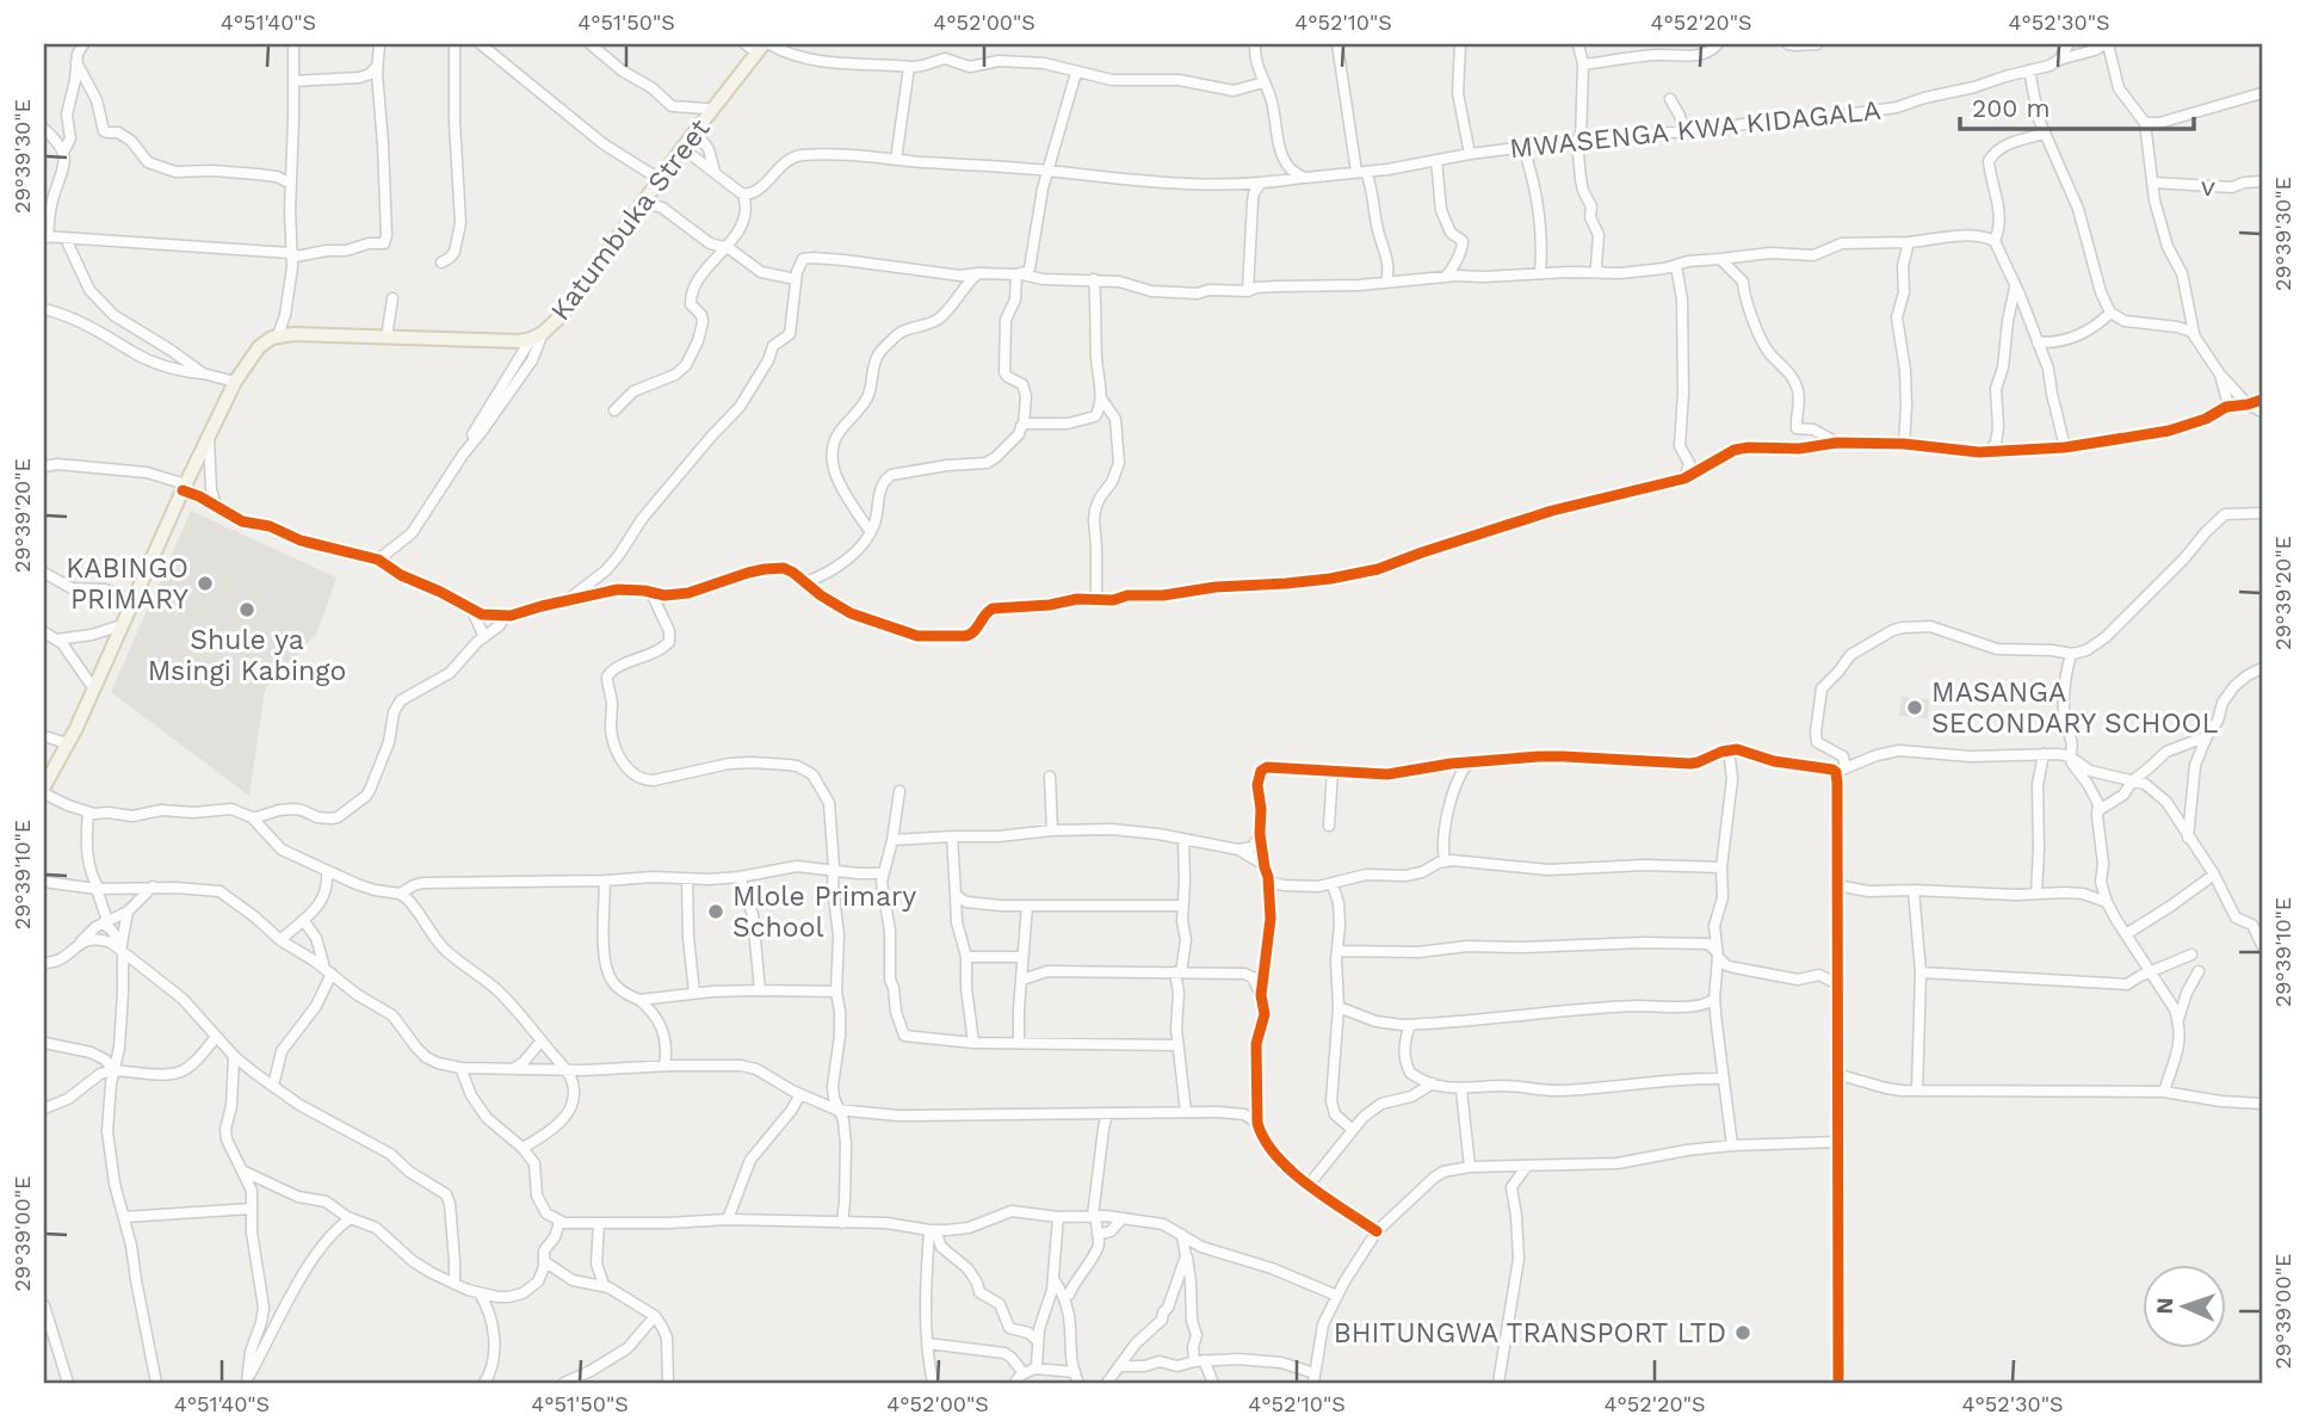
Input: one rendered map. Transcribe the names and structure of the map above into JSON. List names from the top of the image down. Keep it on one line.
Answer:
{"streets":{"main road":["Katumbuka Street"],"street":["MWASENGA KWA KIDAGALA","v"]},"places":["KABINGO PRIMARY","Shule ya Msingi Kabingo","MASANGA SECONDARY SCHOOL","Mlole Primary School","BHITUNGWA TRANSPORT LTD"],"scale_bar":"200 m","north":"left","coordinates":["4°51'40\"S","4°51'50\"S","4°52'00\"S","4°52'10\"S","4°52'20\"S","4°52'30\"S","29°39'30\"E","29°39'20\"E","29°39'10\"E","29°39'00\"E"]}
